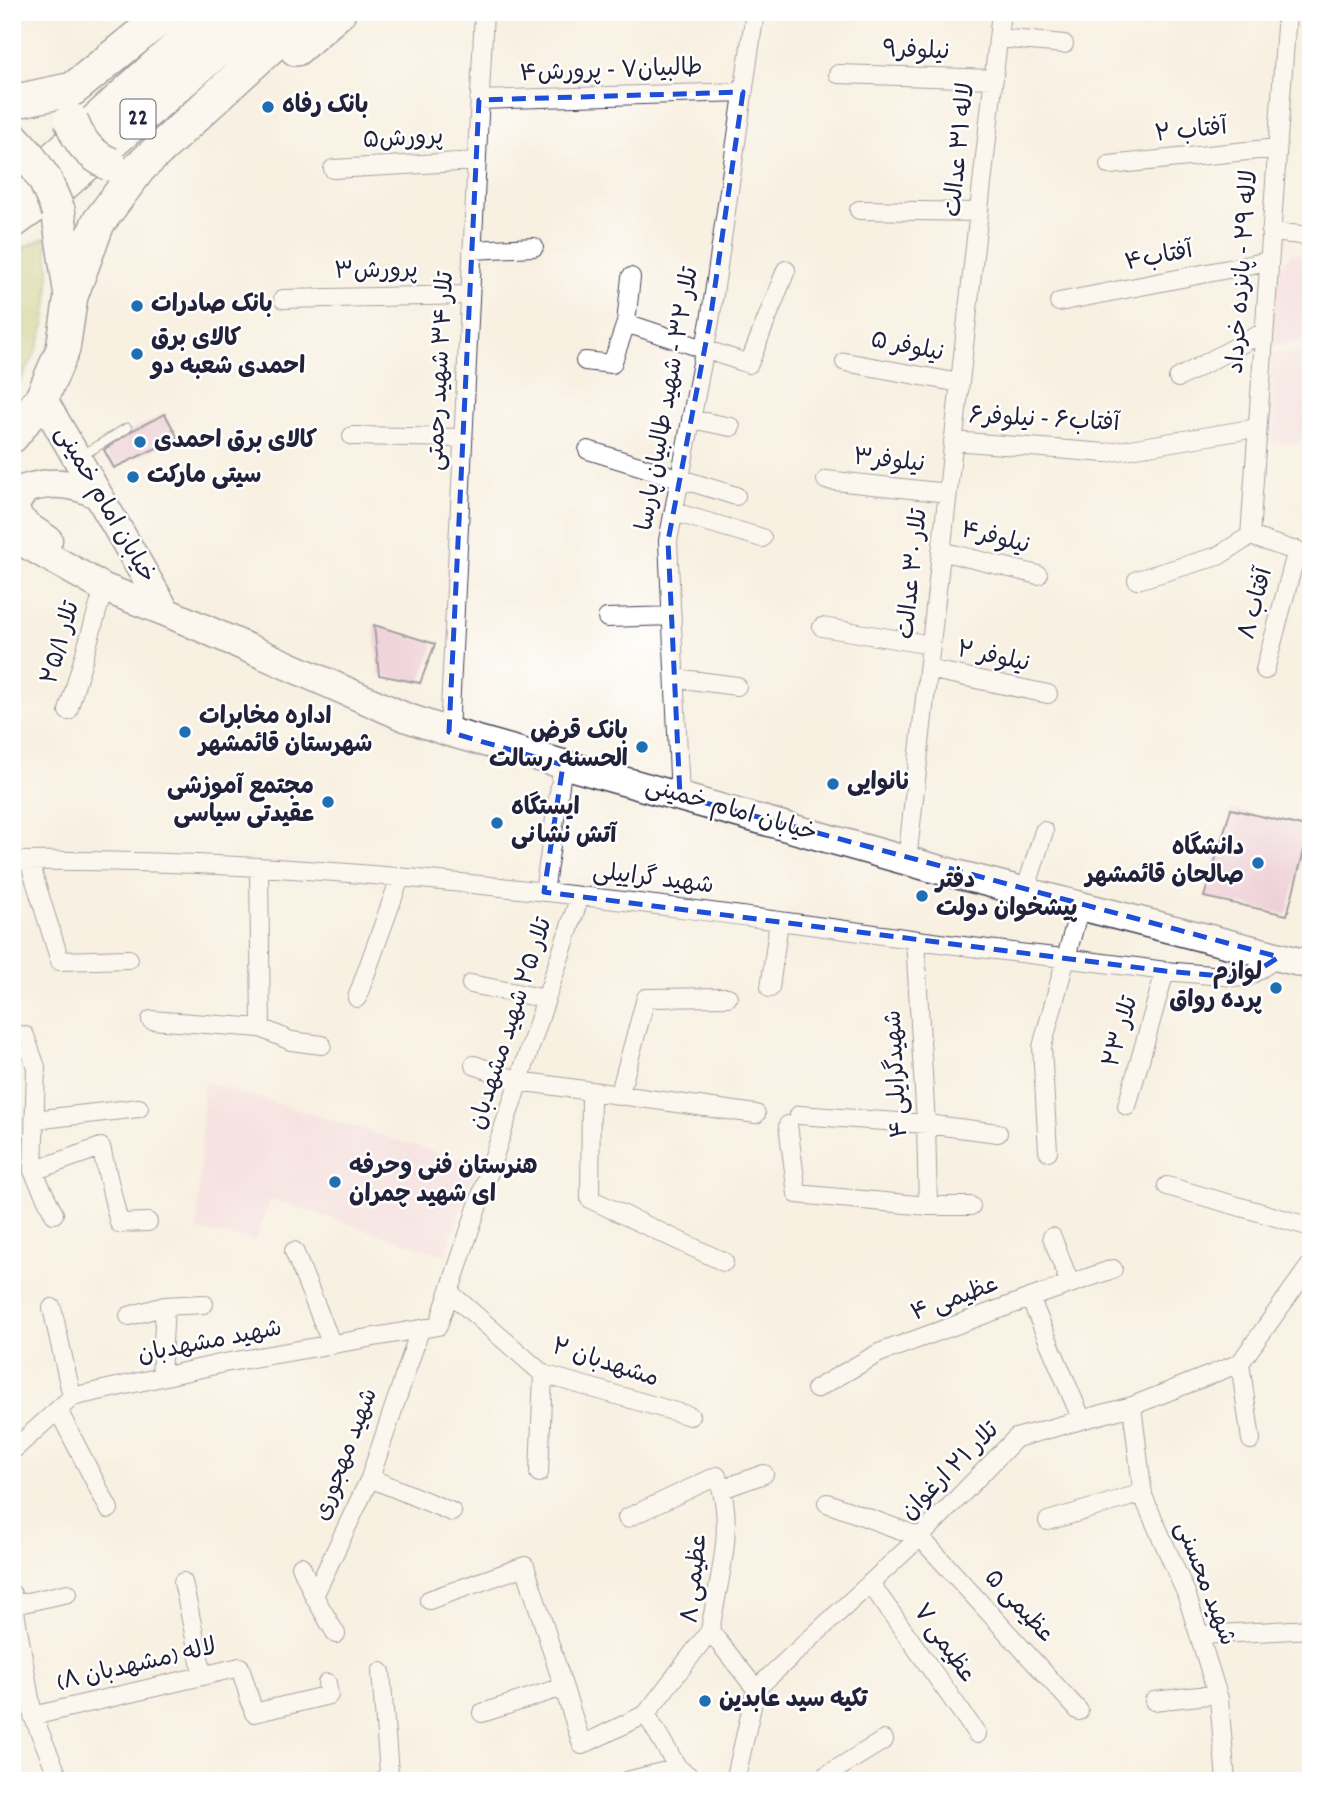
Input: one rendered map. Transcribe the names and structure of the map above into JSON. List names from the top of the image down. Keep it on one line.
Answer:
{"streets":{"highway":["22"],"main road":["خیابان امام خمینی"],"street":["نیلوفر۹","طالبیان۷ - پرورش۴","آفتاب ۲","پرورش۵","لاله ۳۱ عدالت","آفتاب۴","پرورش۳","لاله ۲۹ - پانزده خرداد","نیلوفر ۵","تلار ۳۴ شهید رحمتی","تلار ۳۲ - شهید طالبیان پارسا","آفتاب۶ - نیلوفر۶","نیلوفر۳","نیلوفر۴","تلار ۳۰ عدالت","آفتاب ۸","تلار ۲۵/۱","نیلوفر ۲","شهید گراییلی","تلار ۲۵ شهید مشهدبان","تلار ۲۳","شهیدگرایلی ۴","عظیمی ۴","شهید مشهدبان","مشهدبان ۲","شهید مهجوری","تلار ۲۱ ارغوان","عظیمی ۸","شهید محسنی","عظیمی ۵","عظیمی ۷","لاله (مشهدبان ۸)"]},"crossings":[["نیلوفر۹","لاله ۳۱ عدالت"],["طالبیان۷ - پرورش۴","تلار ۳۴ شهید رحمتی"],["طالبیان۷ - پرورش۴","تلار ۳۲ - شهید طالبیان پارسا"],["آفتاب ۲","لاله ۲۹ - پانزده خرداد"],["پرورش۵","تلار ۳۴ شهید رحمتی"],["لاله ۳۱ عدالت","تلار ۳۰ عدالت"],["آفتاب۴","لاله ۲۹ - پانزده خرداد"],["پرورش۳","تلار ۳۴ شهید رحمتی"],["لاله ۲۹ - پانزده خرداد","آفتاب۶ - نیلوفر۶"],["نیلوفر ۵","تلار ۳۰ عدالت"],["تلار ۳۴ شهید رحمتی","خیابان امام خمینی"],["تلار ۳۲ - شهید طالبیان پارسا","خیابان امام خمینی"],["آفتاب۶ - نیلوفر۶","تلار ۳۰ عدالت"],["نیلوفر۳","تلار ۳۰ عدالت"],["خیابان امام خمینی","تلار ۳۰ عدالت"],["خیابان امام خمینی","تلار ۲۵/۱"],["خیابان امام خمینی","شهید گراییلی"],["نیلوفر۴","تلار ۳۰ عدالت"],["تلار ۳۰ عدالت","نیلوفر ۲"],["شهید گراییلی","تلار ۲۵ شهید مشهدبان"],["شهید گراییلی","تلار ۲۳"],["شهید گراییلی","شهیدگرایلی ۴"],["تلار ۲۵ شهید مشهدبان","شهید مشهدبان"],["تلار ۲۵ شهید مشهدبان","مشهدبان ۲"],["تلار ۲۵ شهید مشهدبان","شهید مهجوری"],["عظیمی ۴","تلار ۲۱ ارغوان"],["شهید مشهدبان","شهید مهجوری"],["تلار ۲۱ ارغوان","عظیمی ۸"],["تلار ۲۱ ارغوان","شهید محسنی"],["تلار ۲۱ ارغوان","عظیمی ۵"],["تلار ۲۱ ارغوان","عظیمی ۷"]],"places":["بانک رفاه","بانک صادرات","کالای برق احمدی شعبه دو","کالای برق احمدی","سیتی مارکت","اداره مخابرات شهرستان قائمشهر","بانک قرض الحسنه رسالت","نانوایی","مجتمع آموزشی عقیدتی سیاسی","ایستگاه آتش نشانی","دانشگاه صالحان قائمشهر","دفتر پیشخوان دولت","لوازم پرده رواق","هنرستان فنی وحرفه ای شهید چمران","تکیه سید عابدین"]}
